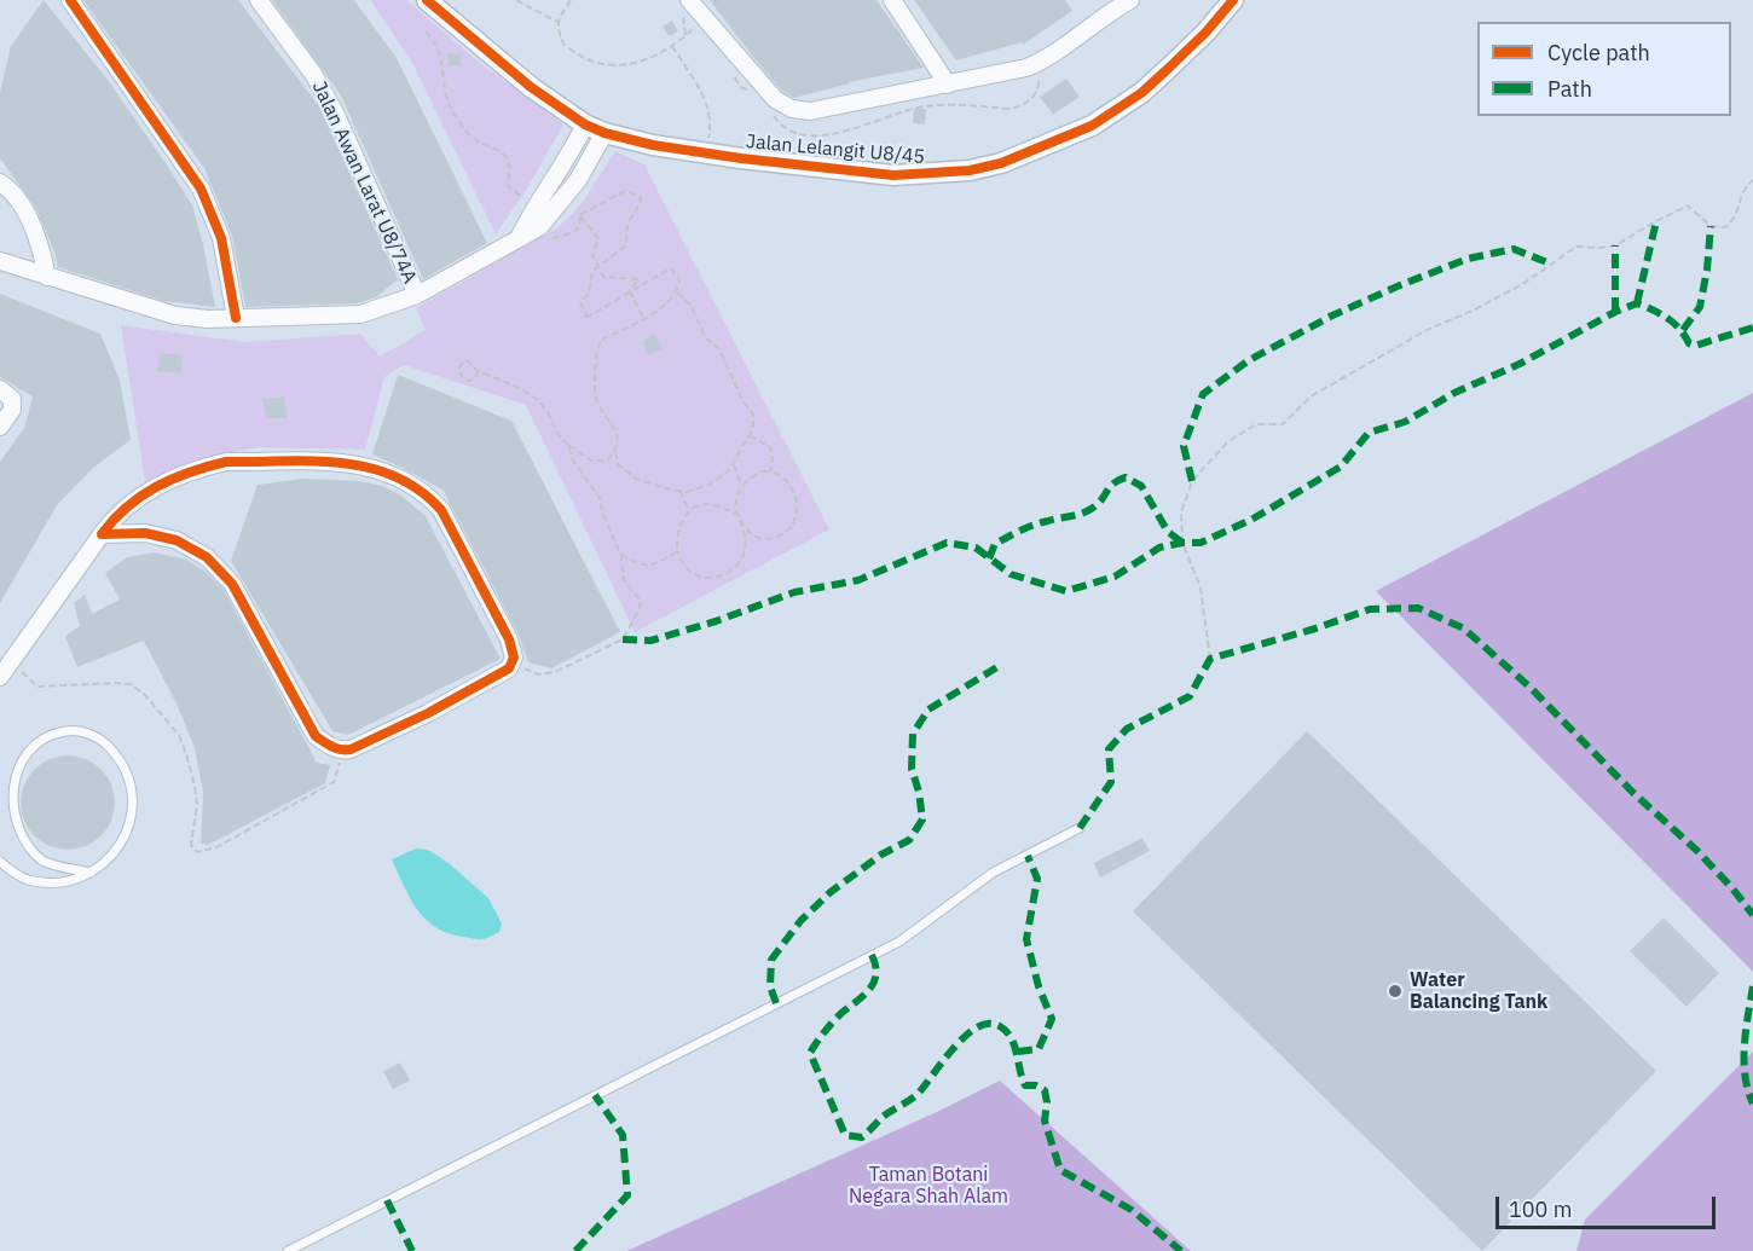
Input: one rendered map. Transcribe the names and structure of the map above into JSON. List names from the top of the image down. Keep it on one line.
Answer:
{"streets":{"street":["Jalan Lelangit U8/45","Jalan Awan Larat U8/74A"]},"parks":["Taman Botani Negara Shah Alam"],"places":["Water Balancing Tank"],"legend":["Cycle path","Path"],"scale_bar":"100 m"}
